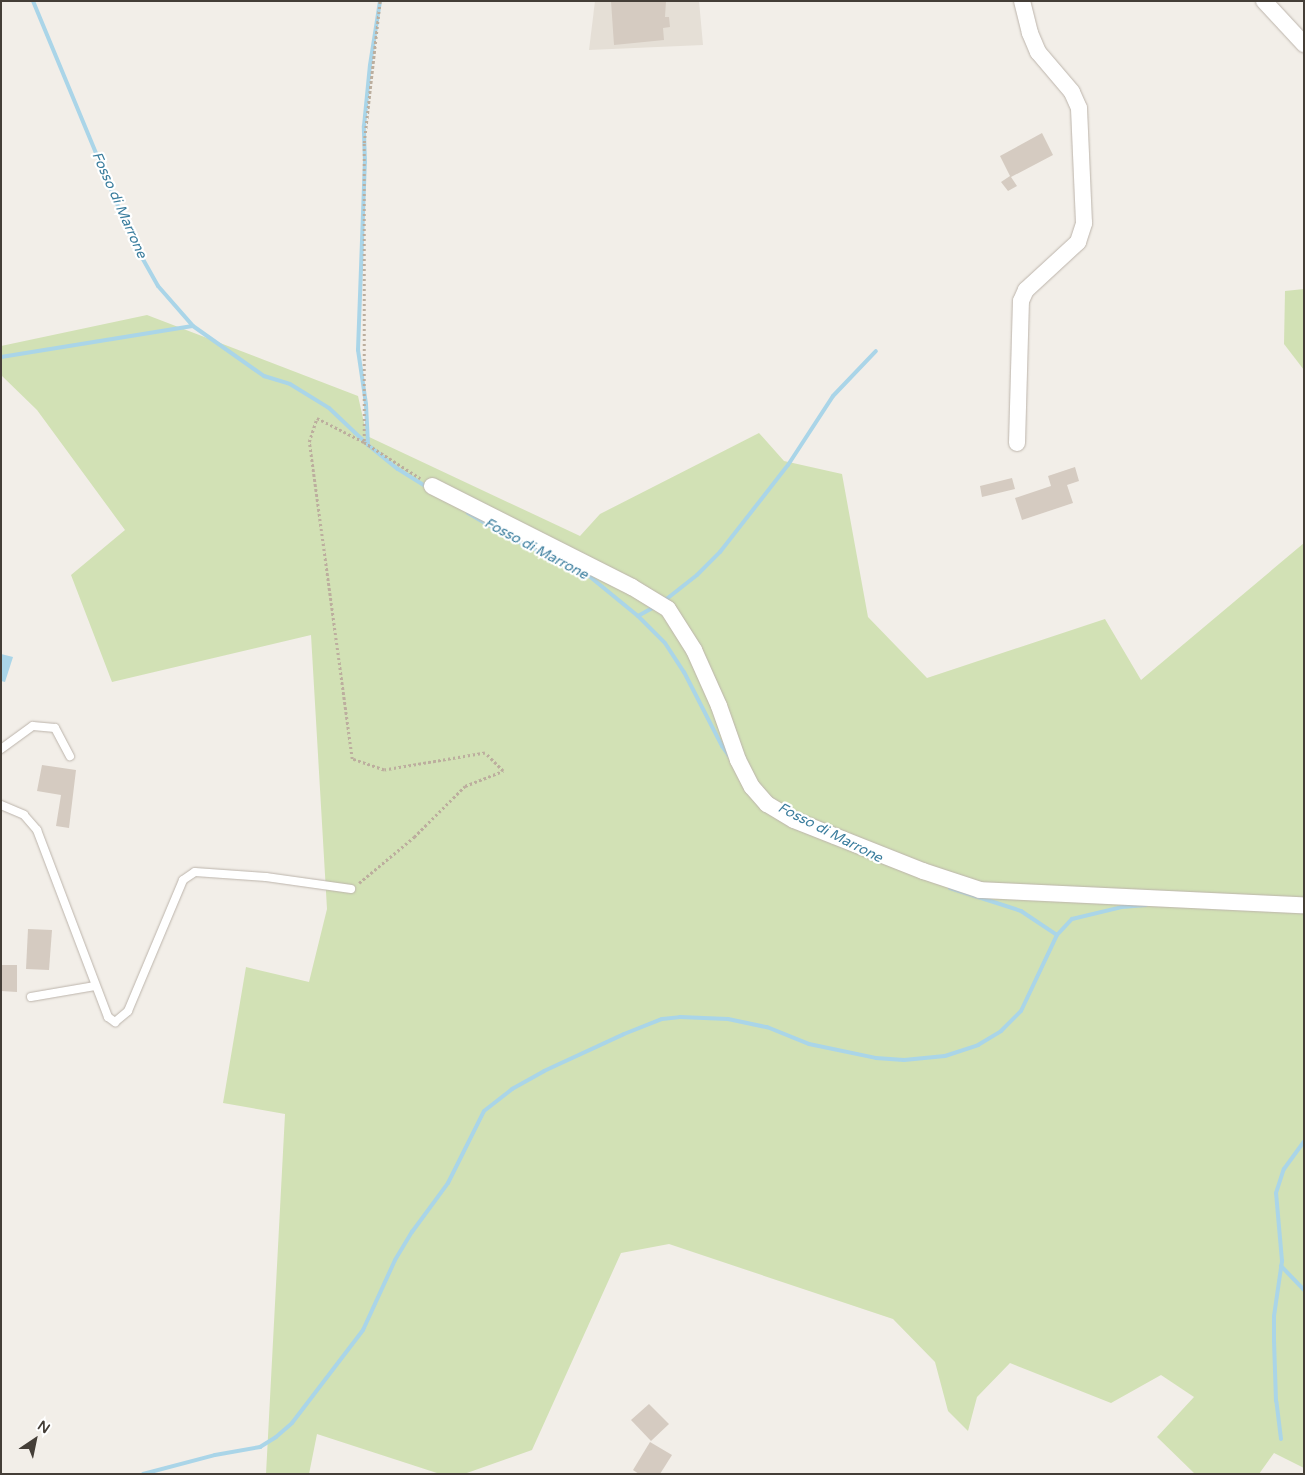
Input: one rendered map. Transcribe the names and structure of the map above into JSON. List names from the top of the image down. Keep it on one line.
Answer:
{"water":["Fosso di Marrone"],"north":"top right"}
